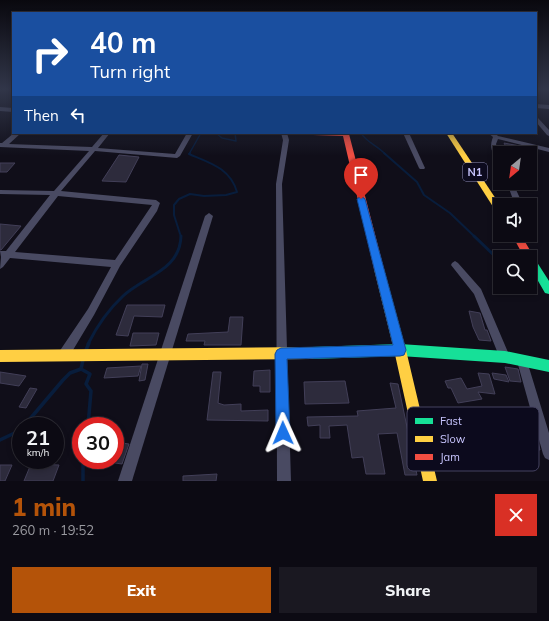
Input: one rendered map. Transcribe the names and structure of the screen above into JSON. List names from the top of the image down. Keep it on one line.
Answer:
{"streets":{"main road":["N1"]},"legend":["Fast","Slow","Jam"],"north":"bottom left","page":{"turn":["40 m","Turn right"],"then":"Then","speed":"21 km/h","limit":"30","heading":["1 min","260 m · 19:52"],"buttons":["Exit","Share"]}}
